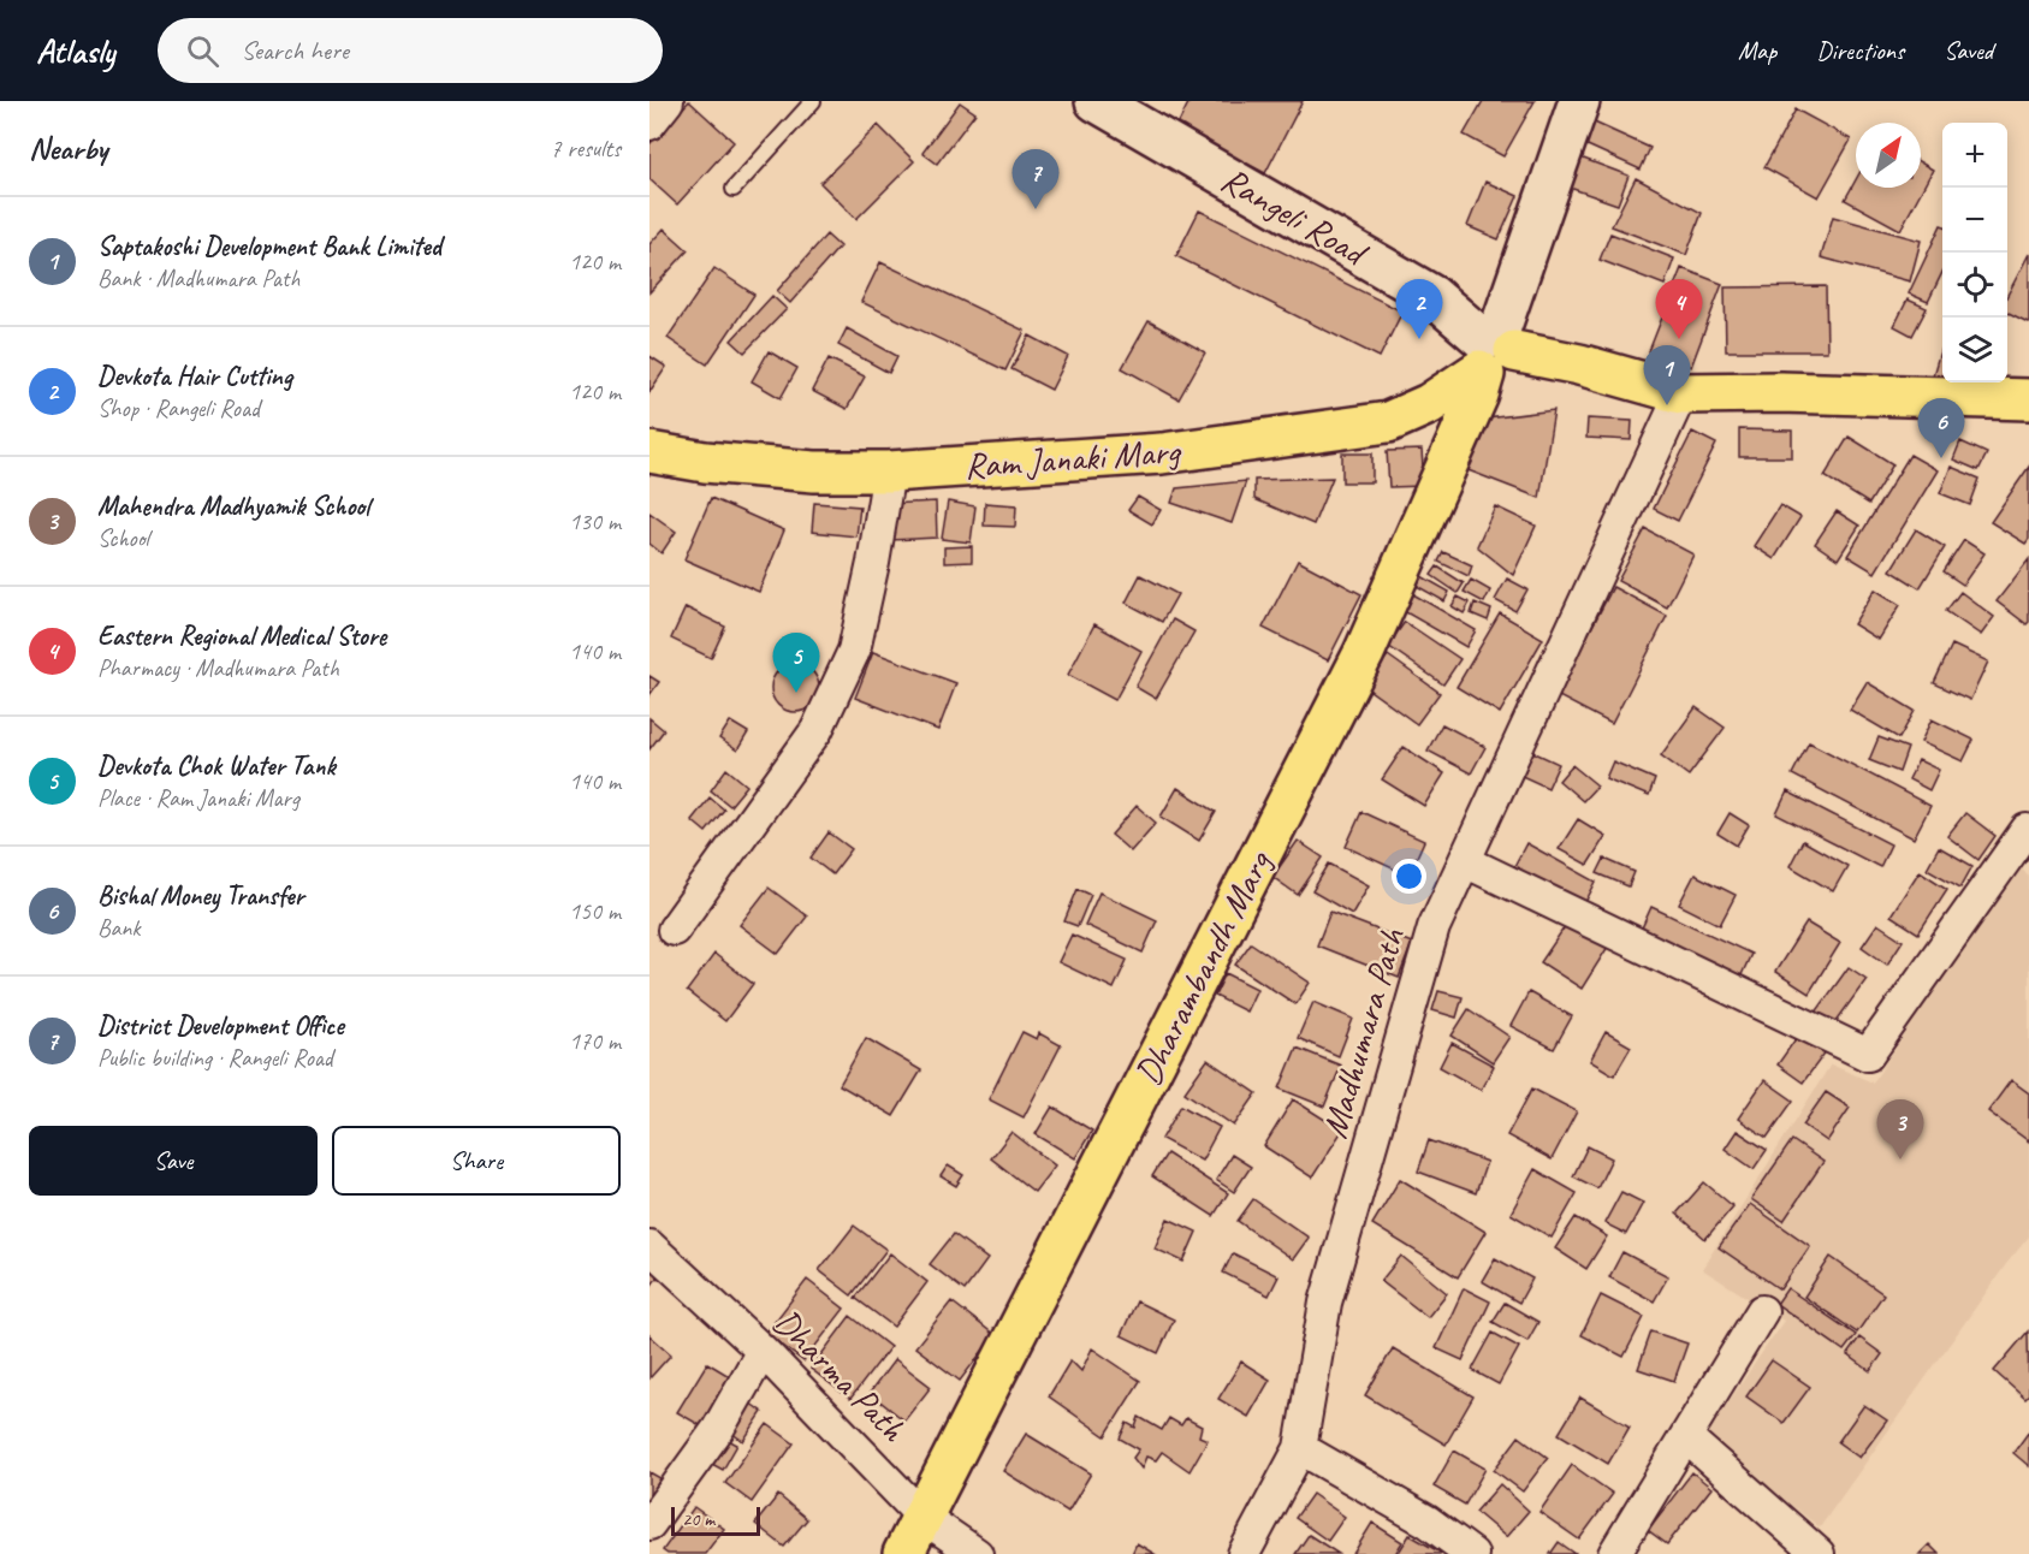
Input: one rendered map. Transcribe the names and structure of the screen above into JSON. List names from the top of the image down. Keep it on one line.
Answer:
{"streets":{"main road":["Rangeli Road","Ram Janaki Marg","Dharambandh Marg"],"street":["Madhumara Path","Dharma Path"]},"crossings":[["Rangeli Road","Ram Janaki Marg"],["Rangeli Road","Dharambandh Marg"],["Ram Janaki Marg","Dharambandh Marg"],["Dharambandh Marg","Dharma Path"]],"scale_bar":"20 m","north":"top right","page":{"header":"Atlasly","search":"Search here","nav":["Map","Directions","Saved"],"heading":["Nearby","7 results"],"map_buttons":["+","−"],"pins":["7","2","4","1","6","5","3"],"list":[{"mark":"1","name":"Saptakoshi Development Bank Limited","note":"Bank · Madhumara Path","value":"120 m"},{"mark":"2","name":"Devkota Hair Cutting","note":"Shop · Rangeli Road","value":"120 m"},{"mark":"3","name":"Mahendra Madhyamik School","note":"School","value":"130 m"},{"mark":"4","name":"Eastern Regional Medical Store","note":"Pharmacy · Madhumara Path","value":"140 m"},{"mark":"5","name":"Devkota Chok Water Tank","note":"Place · Ram Janaki Marg","value":"140 m"},{"mark":"6","name":"Bishal Money Transfer","note":"Bank","value":"150 m"},{"mark":"7","name":"District Development Office","note":"Public building · Rangeli Road","value":"170 m"}],"buttons":["Save","Share"],"scale":"20 m"}}
